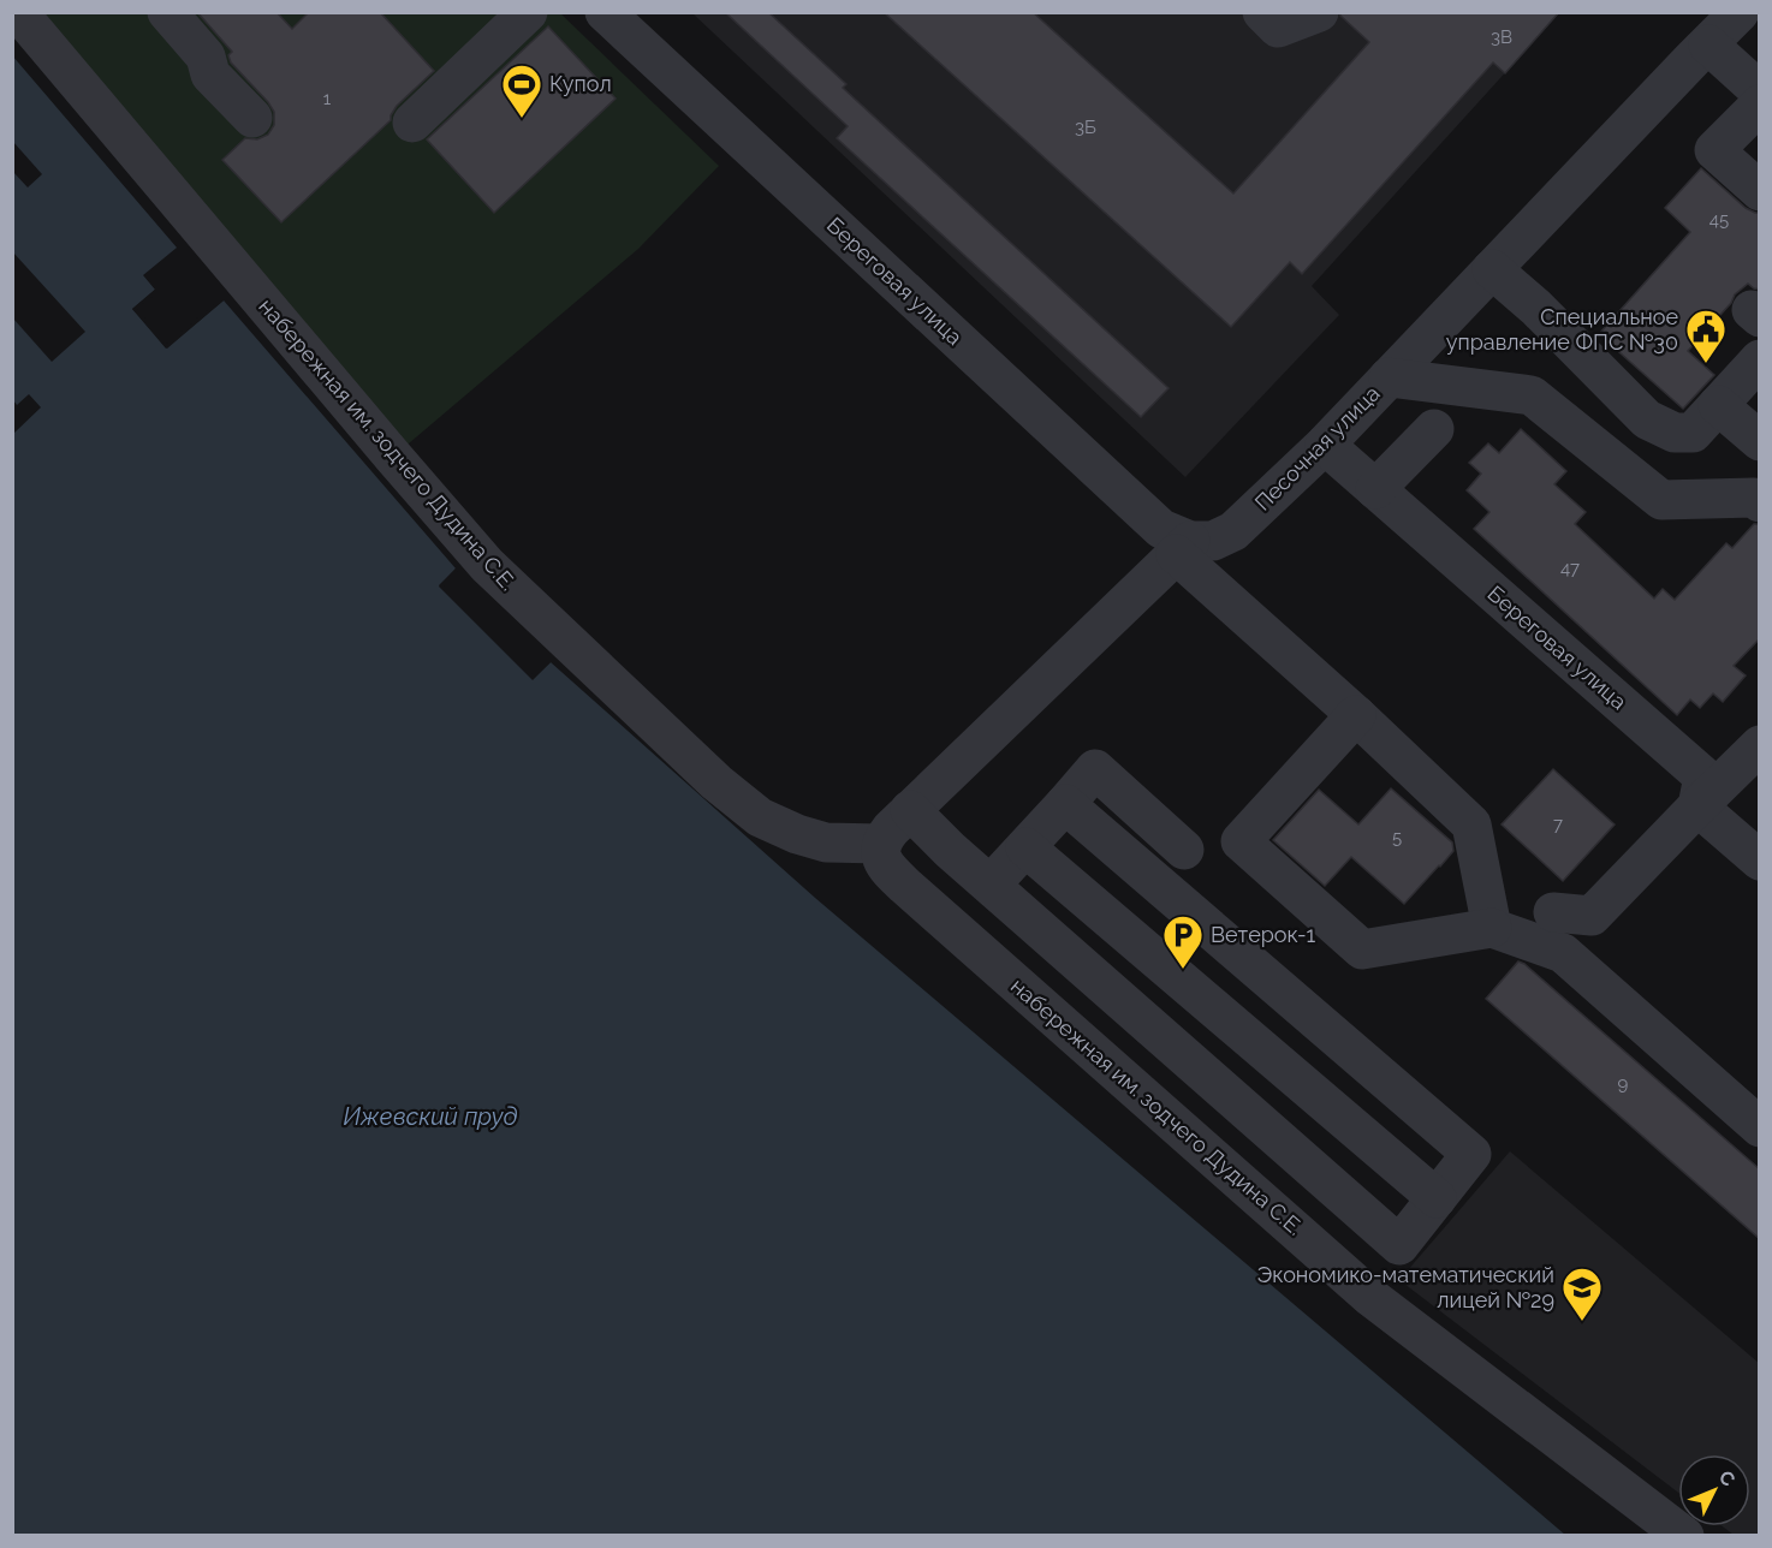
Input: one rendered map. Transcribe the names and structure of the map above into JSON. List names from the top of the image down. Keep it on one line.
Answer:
{"streets":{"street":["Береговая улица","набережная им. зодчего Дудина С.Е.","Песочная улица"]},"crossings":[["Береговая улица","Песочная улица"]],"water":["Ижевский пруд"],"places":{"sports":["Купол"],"public building":["Специальное управление ФПС №30"],"parking":["Ветерок-1"],"school or university":["Экономико-математический лицей №29"]},"house_numbers":["3В","1","3Б","45","47","7","5","9"],"north":"top right"}
